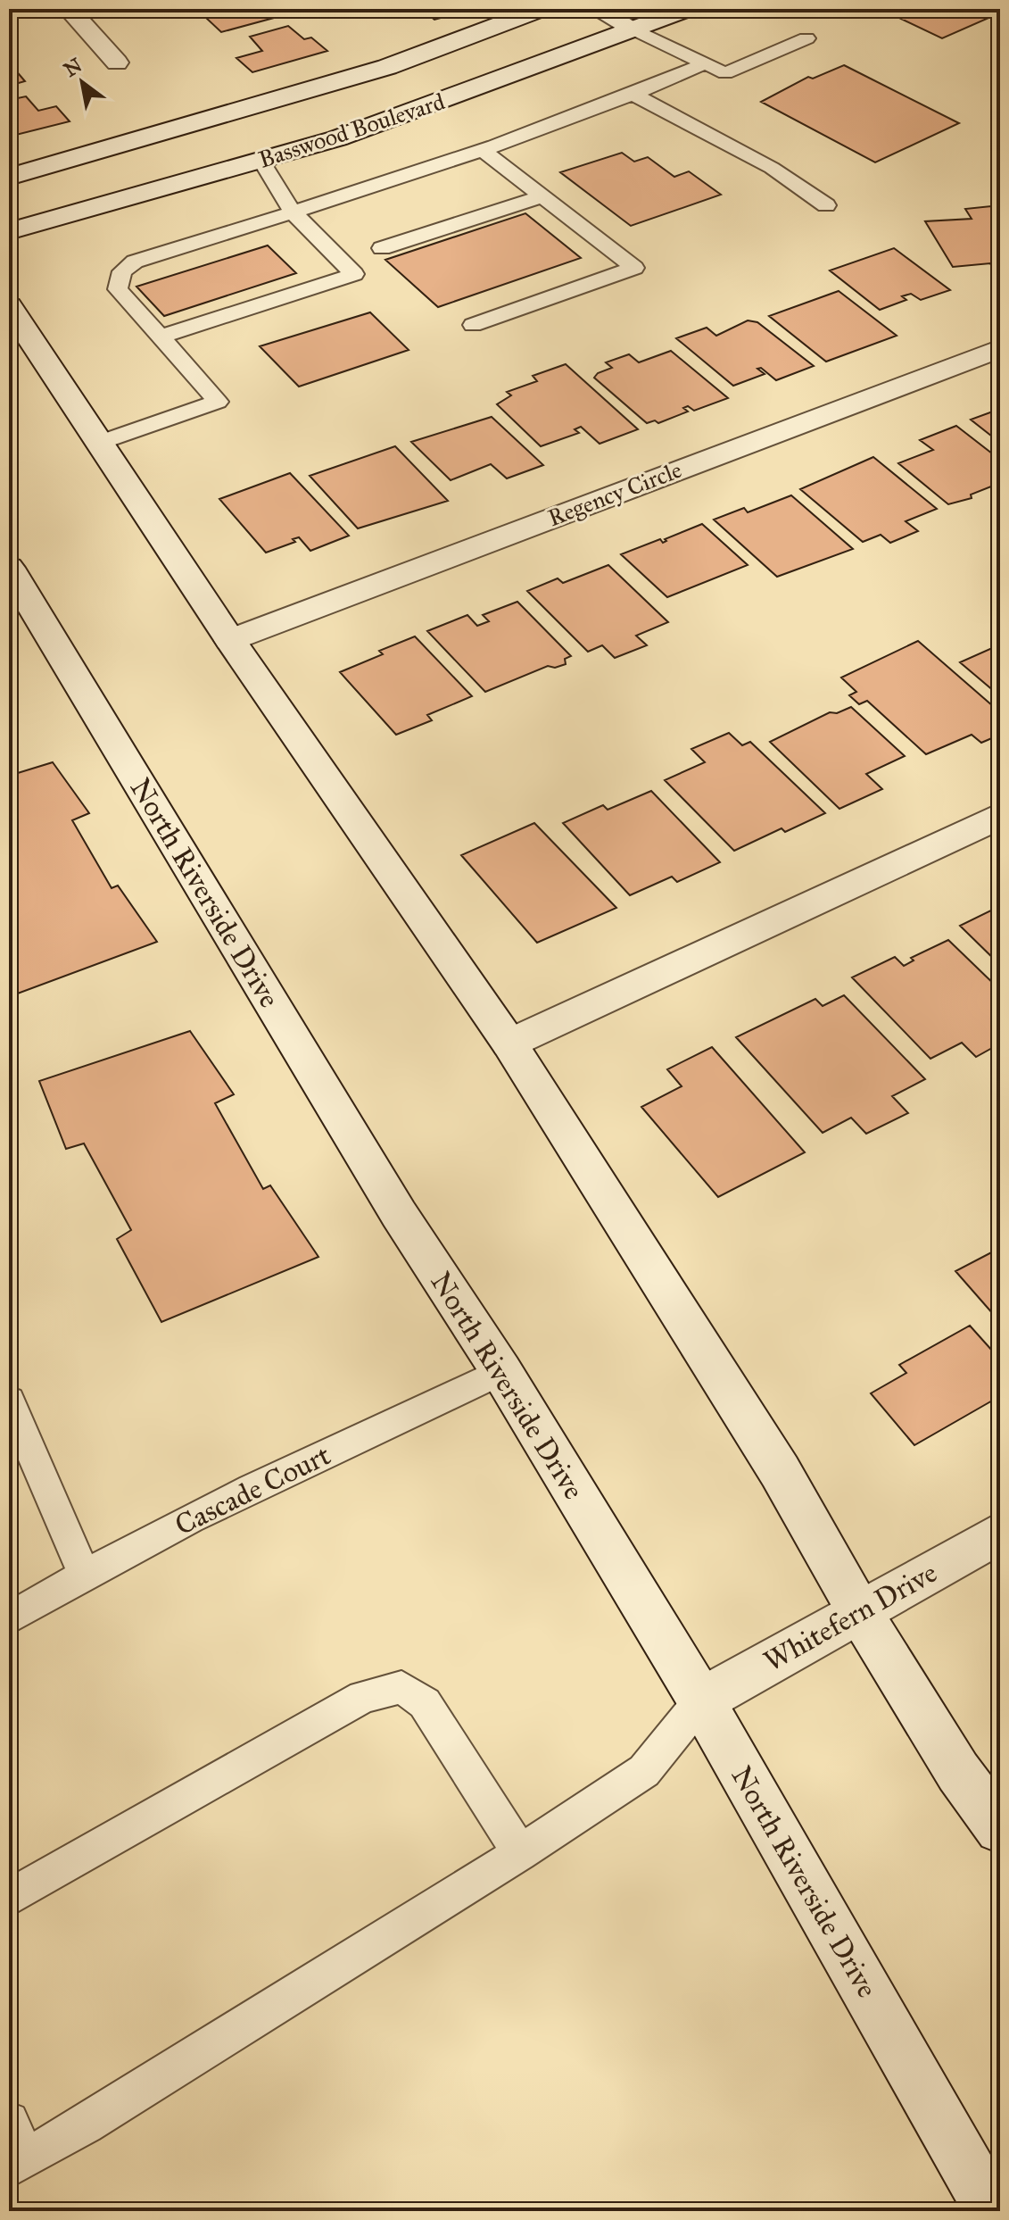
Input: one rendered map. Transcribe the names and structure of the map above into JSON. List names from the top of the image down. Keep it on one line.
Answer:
{"streets":{"main road":["Basswood Boulevard","Regency Circle","North Riverside Drive","Whitefern Drive"],"lane":["Cascade Court"]},"crossings":[["North Riverside Drive","Cascade Court"],["North Riverside Drive","Whitefern Drive"]],"north":"top left"}
